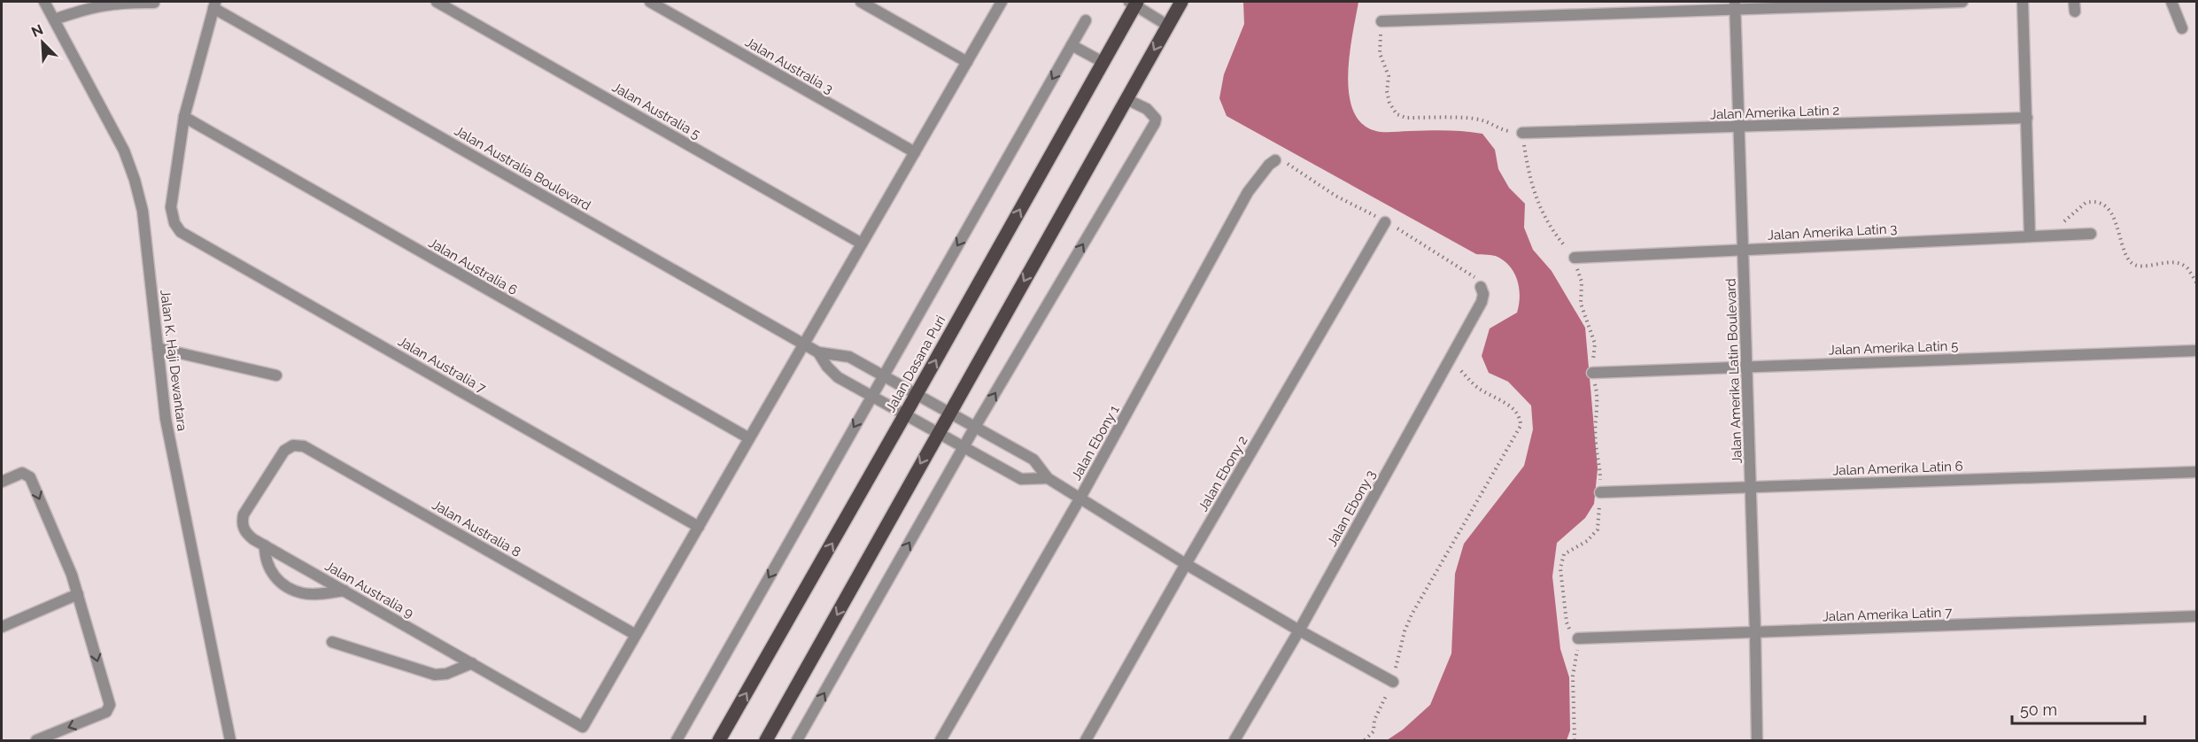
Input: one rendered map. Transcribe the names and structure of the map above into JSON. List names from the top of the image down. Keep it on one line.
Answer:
{"streets":{"main road":["Jalan Dasana Puri"],"street":["Jalan Australia 3","Jalan Australia 5","Jalan Amerika Latin 2","Jalan Australia Boulevard","Jalan Amerika Latin 3","Jalan Australia 6","Jalan Amerika Latin 5","Jalan K. Haji Dewantara","Jalan Australia 7","Jalan Amerika Latin Boulevard","Jalan Ebony 1","Jalan Amerika Latin 6","Jalan Ebony 2","Jalan Ebony 3","Jalan Australia 8","Jalan Australia 9","Jalan Amerika Latin 7"]},"crossings":[["Jalan Amerika Latin 2","Jalan Amerika Latin Boulevard"],["Jalan Amerika Latin 3","Jalan Amerika Latin Boulevard"],["Jalan Australia 6","Jalan Australia 7"],["Jalan Amerika Latin 5","Jalan Amerika Latin Boulevard"],["Jalan Amerika Latin Boulevard","Jalan Amerika Latin 6"],["Jalan Amerika Latin Boulevard","Jalan Amerika Latin 7"],["Jalan Australia 8","Jalan Australia 9"]],"scale_bar":"50 m","north":"top left"}
